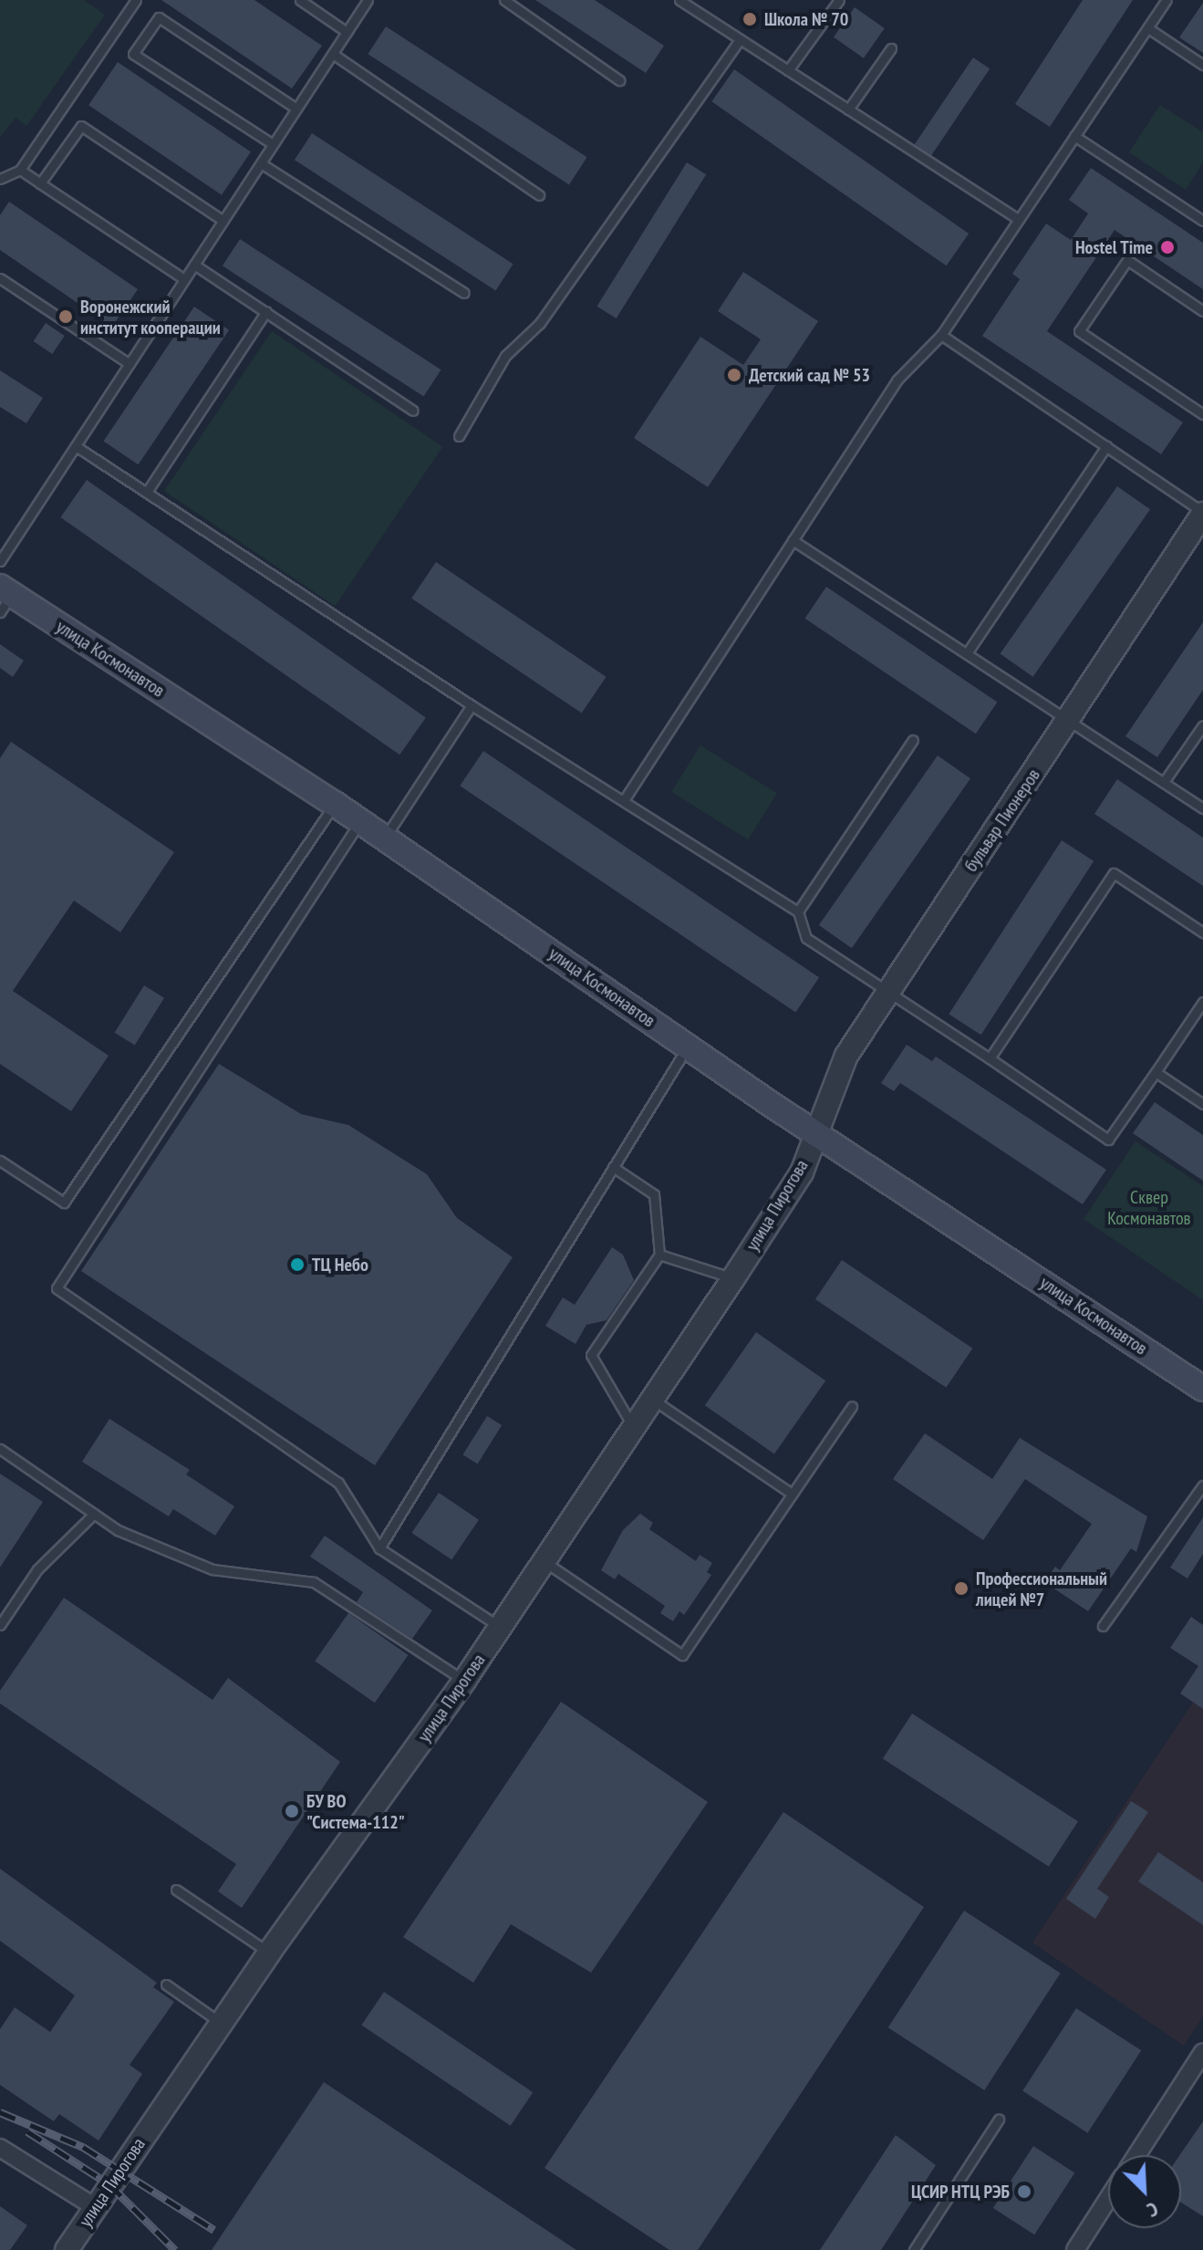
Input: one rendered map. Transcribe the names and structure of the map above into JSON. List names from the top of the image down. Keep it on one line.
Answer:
{"streets":{"main road":["улица Космонавтов"],"street":["бульвар Пионеров","улица Пирогова"]},"crossings":[["улица Космонавтов","бульвар Пионеров"],["улица Космонавтов","улица Пирогова"],["бульвар Пионеров","улица Пирогова"]],"parks":["Сквер Космонавтов"],"places":["Школа № 70","Hostel Time","Воронежский институт кооперации","Детский сад № 53","ТЦ Небо","Профессиональный лицей №7","БУ ВО \"Система-112\"","ЦСИР НТЦ РЭБ"],"north":"bottom right"}
